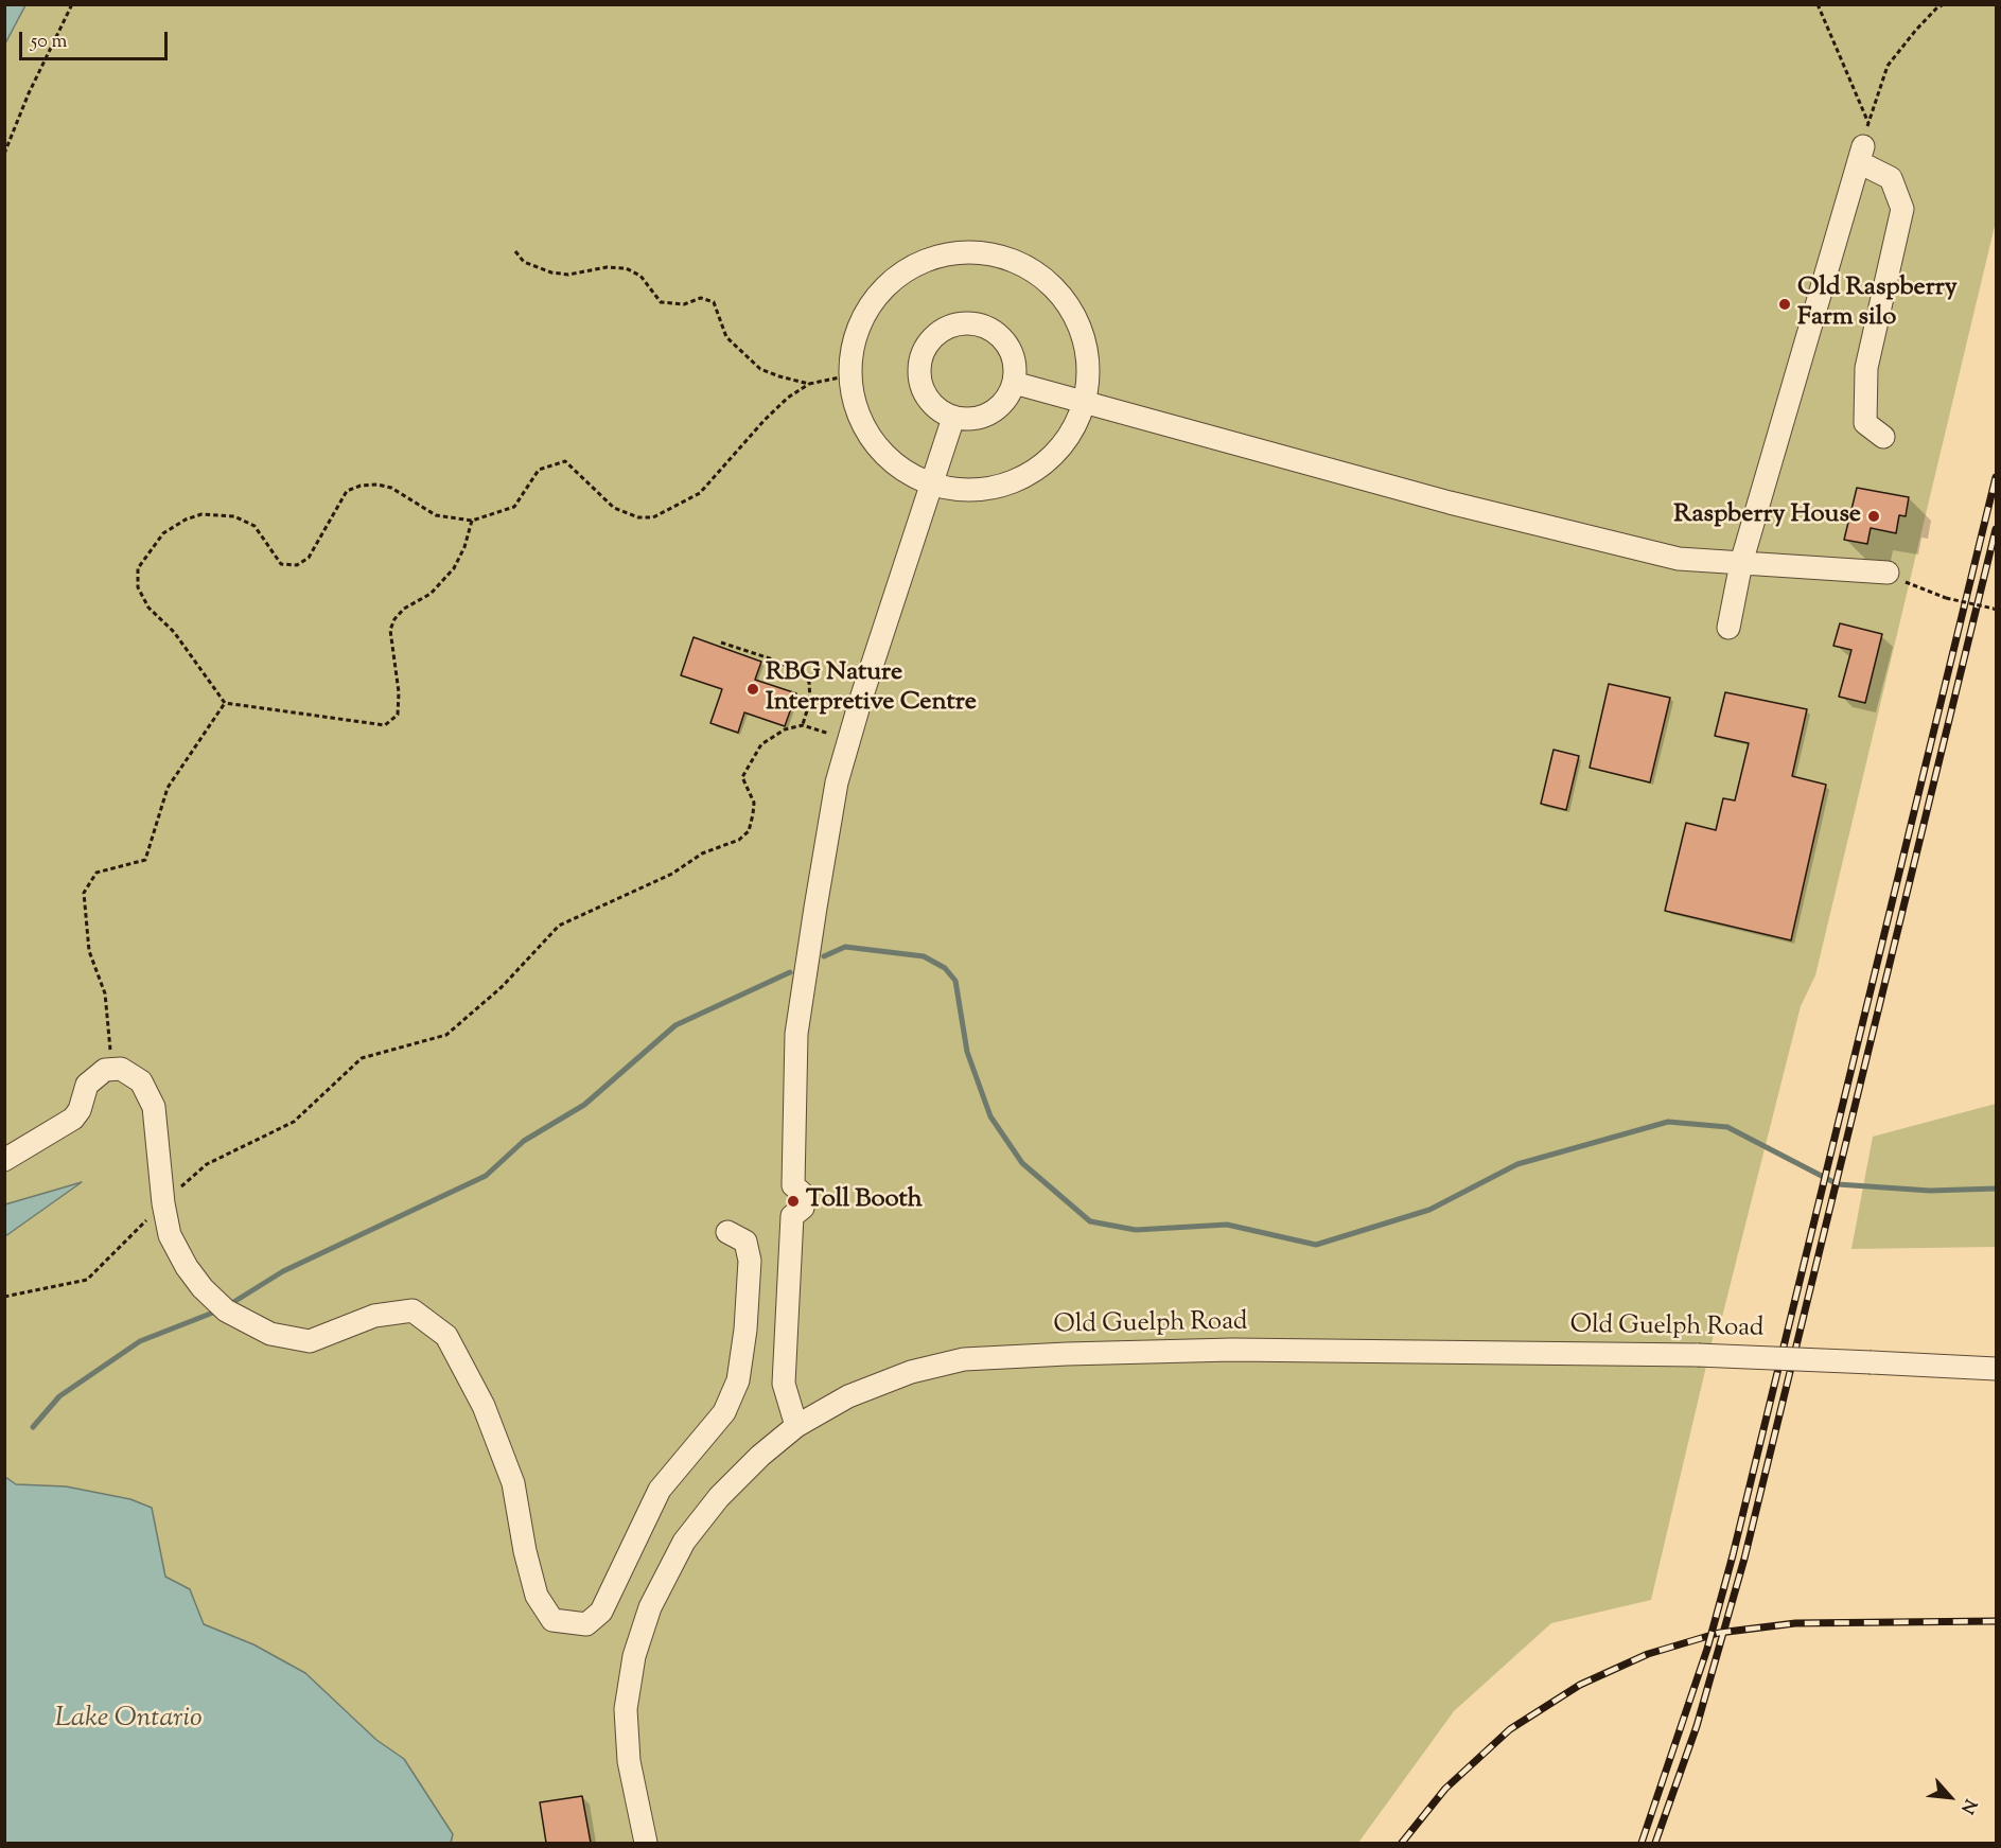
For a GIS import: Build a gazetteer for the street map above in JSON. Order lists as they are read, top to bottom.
{
  "streets": {
    "street": ["Old Guelph Road"]
  },
  "water": ["Lake Ontario"],
  "places": [
    "Old Raspberry Farm silo",
    "Raspberry House",
    "RBG Nature Interpretive Centre",
    "Toll Booth"
  ],
  "scale_bar": "50 m",
  "north": "bottom right"
}
